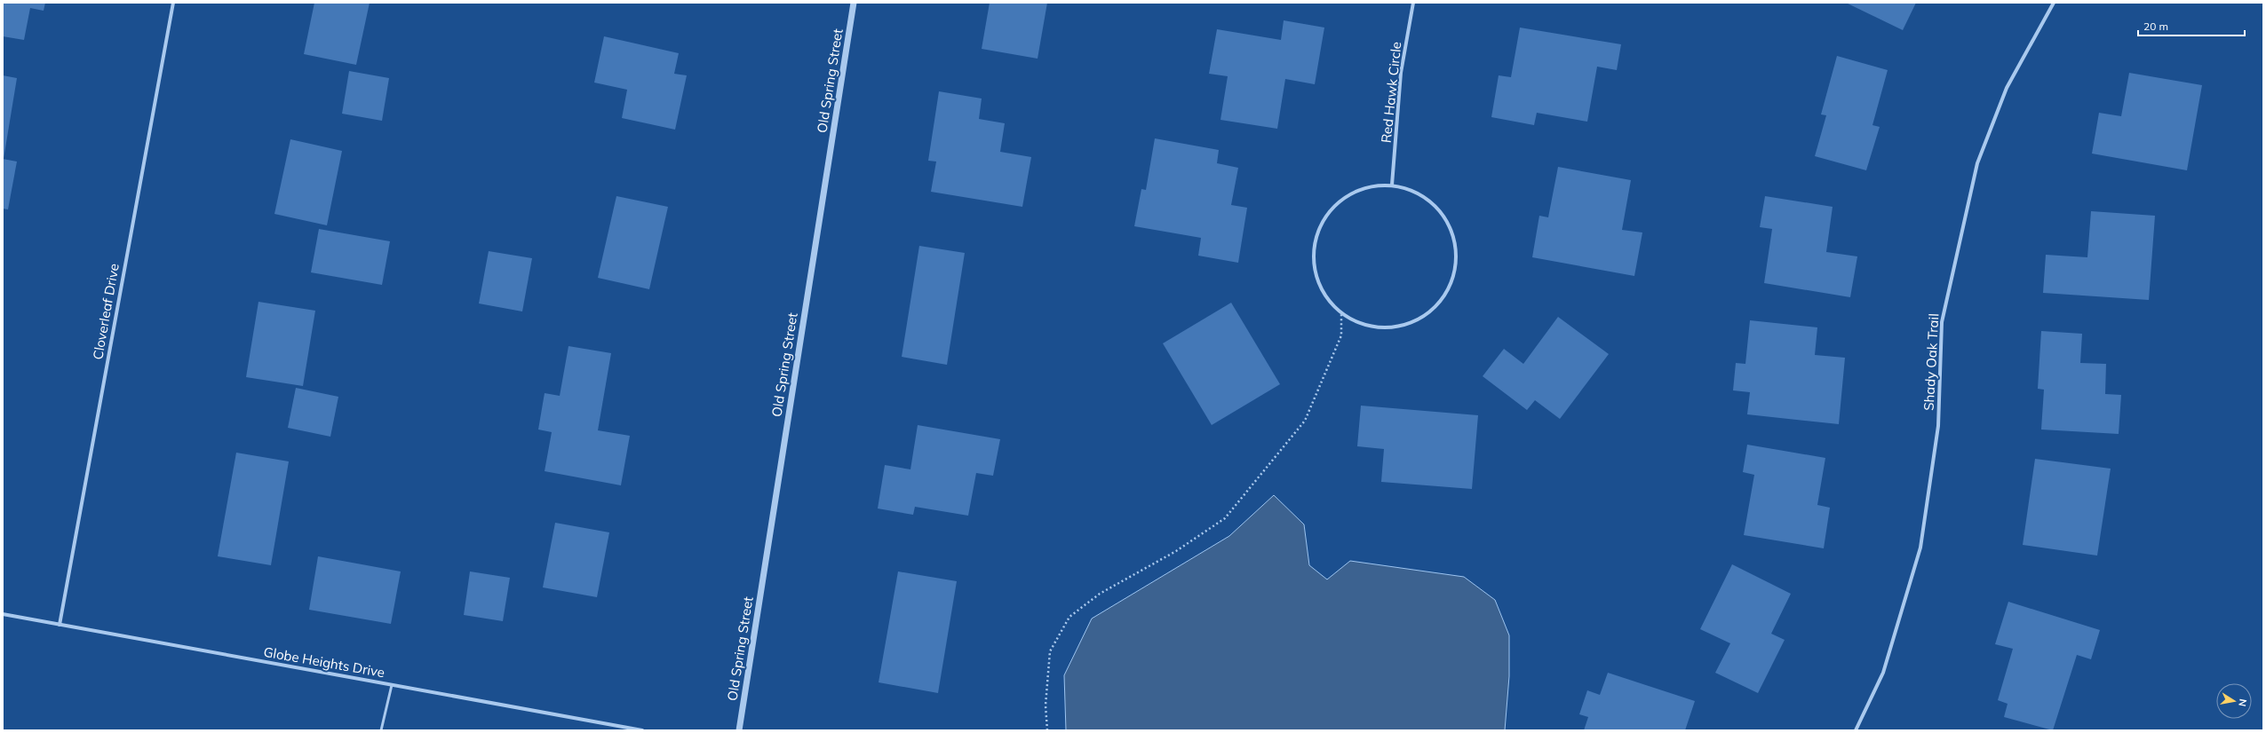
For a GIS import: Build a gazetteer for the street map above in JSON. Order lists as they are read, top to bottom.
{
  "streets": {
    "street": [
      "Old Spring Street",
      "Red Hawk Circle",
      "Cloverleaf Drive",
      "Shady Oak Trail",
      "Globe Heights Drive"
    ]
  },
  "crossings": [
    ["Cloverleaf Drive", "Globe Heights Drive"]
  ],
  "scale_bar": "20 m",
  "north": "right"
}
